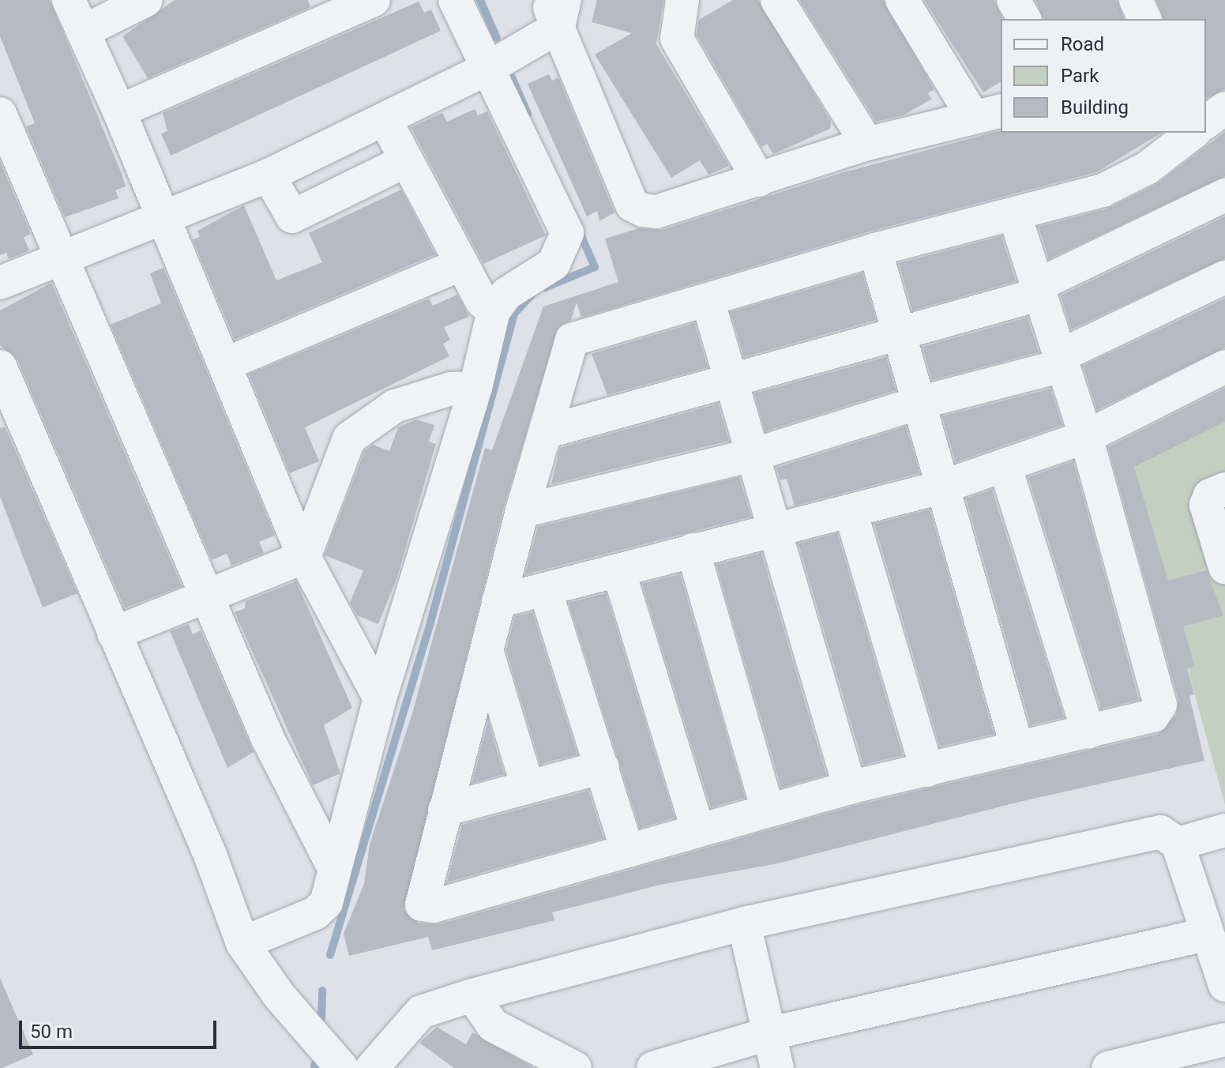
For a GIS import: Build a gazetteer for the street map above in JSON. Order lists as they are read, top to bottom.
{
  "legend": ["Road", "Park", "Building"],
  "scale_bar": "50 m"
}
